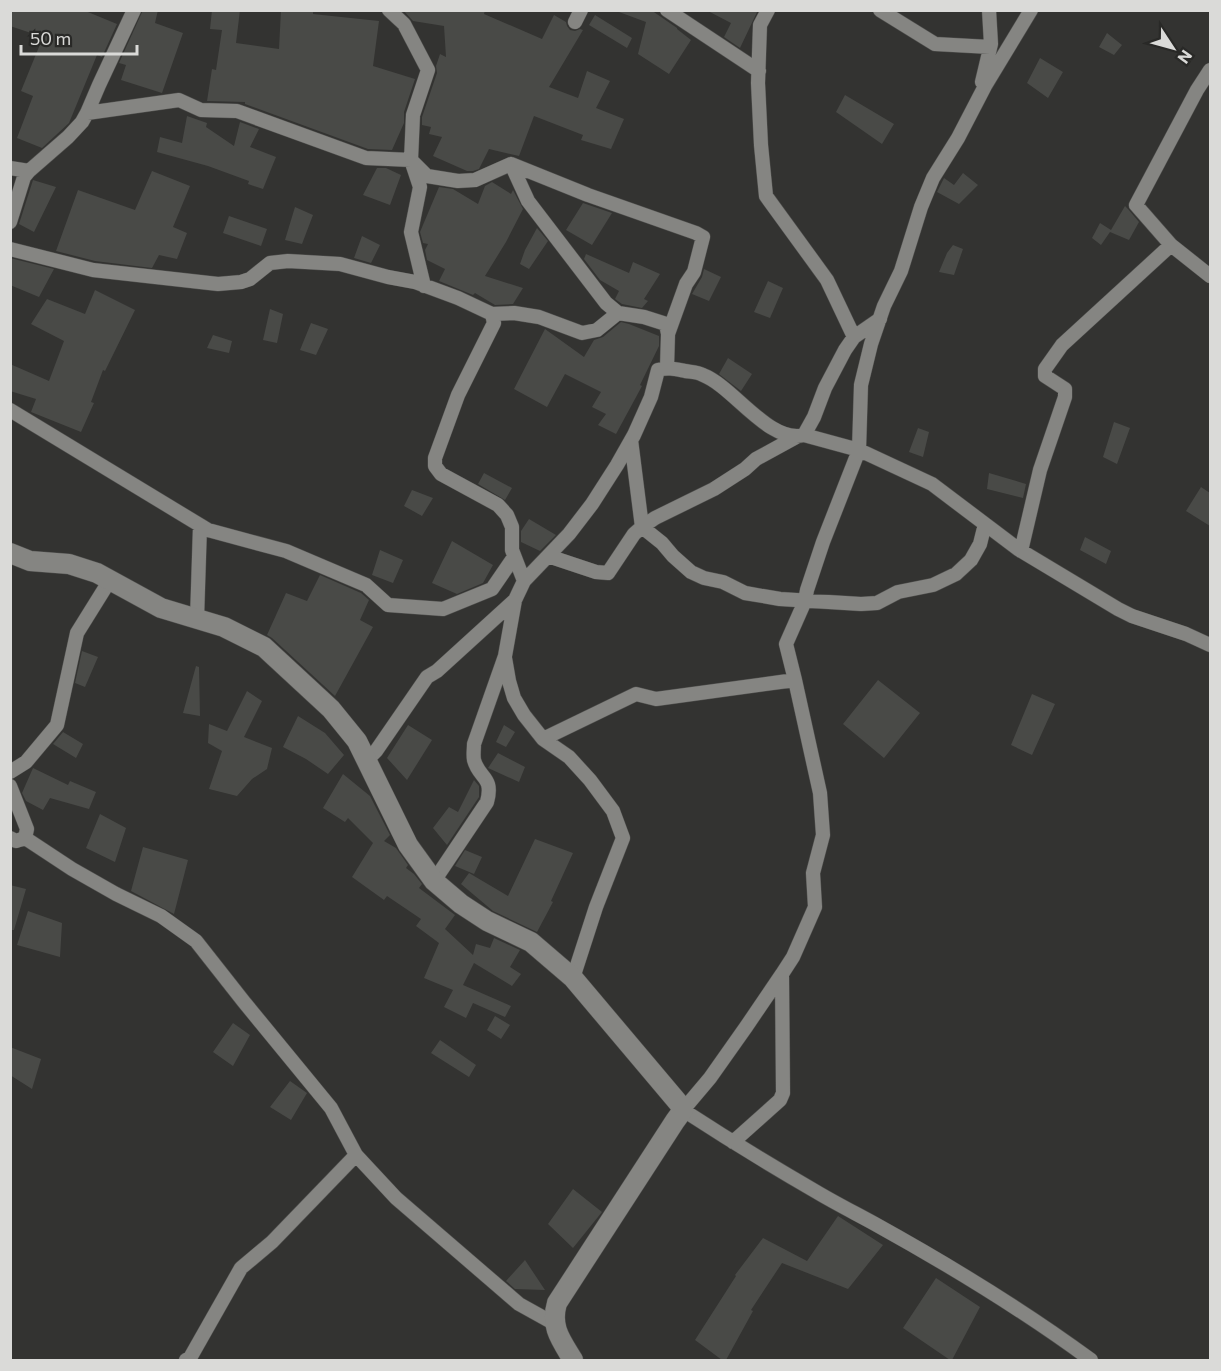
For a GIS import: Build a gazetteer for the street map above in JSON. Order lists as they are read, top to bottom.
{
  "scale_bar": "50 m",
  "north": "bottom right"
}
